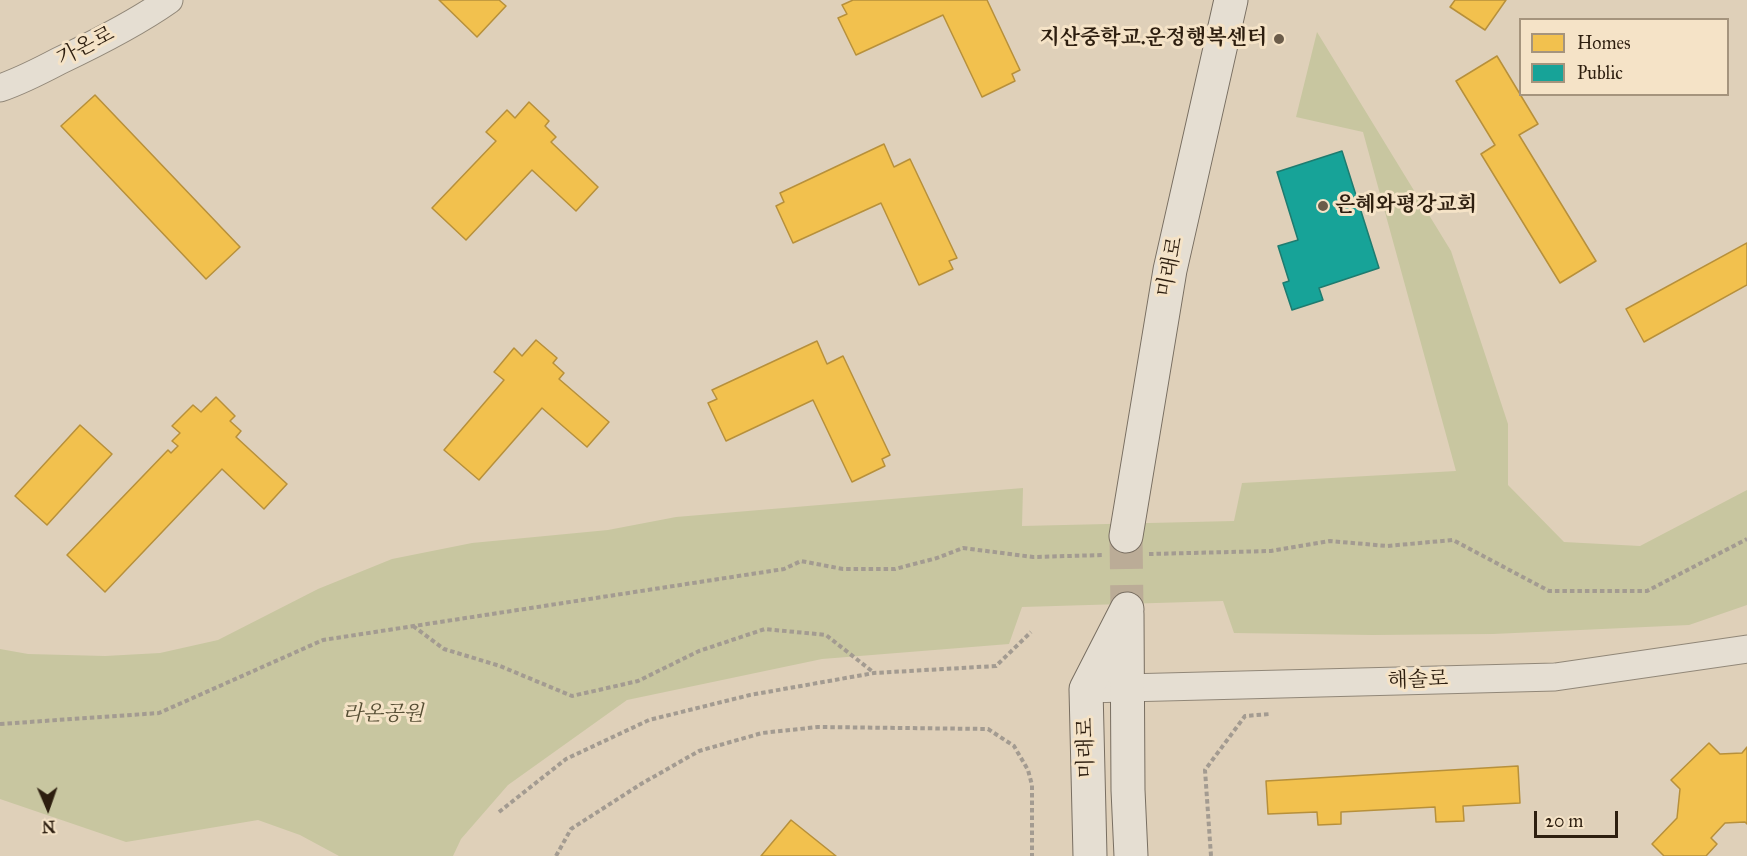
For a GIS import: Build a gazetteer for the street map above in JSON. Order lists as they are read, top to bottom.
{
  "streets": {
    "main road": ["미래로"],
    "street": ["가온로", "해솔로"]
  },
  "crossings": [
    ["미래로", "해솔로"]
  ],
  "parks": ["라온공원"],
  "places": ["지산중학교.운정행복센터", "은혜와평강교회"],
  "legend": ["Homes", "Public"],
  "scale_bar": "20 m",
  "north": "bottom"
}
